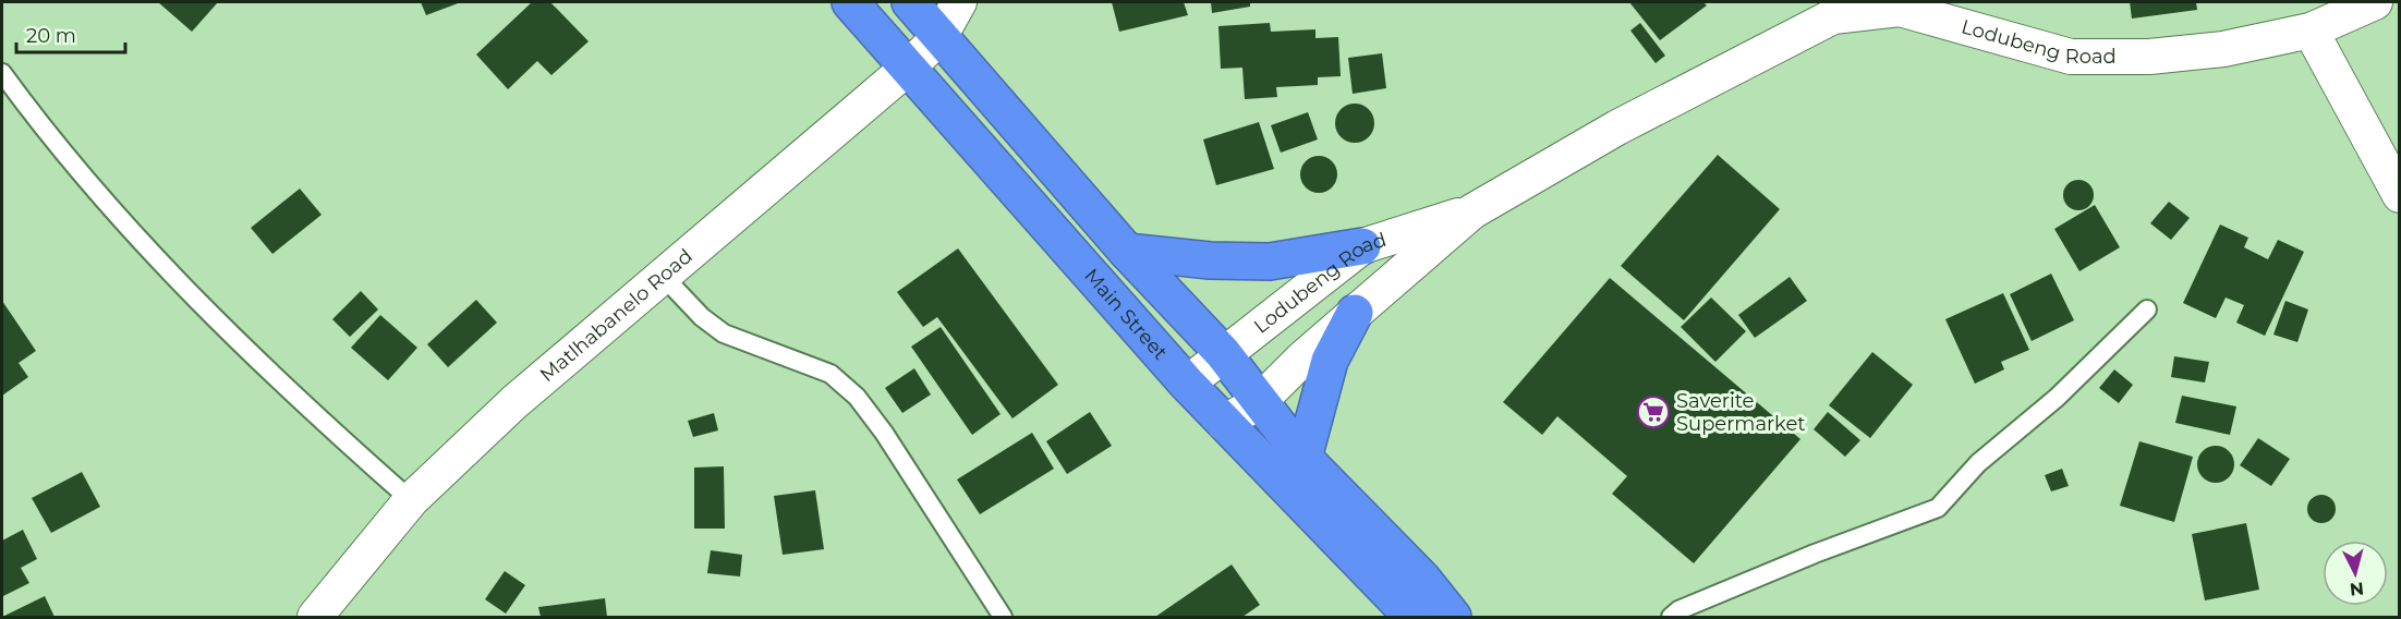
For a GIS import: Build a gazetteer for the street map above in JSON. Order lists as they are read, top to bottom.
{
  "streets": {
    "highway": ["Main Street"],
    "street": ["Lodubeng Road", "Matlhabanelo Road"]
  },
  "crossings": [
    ["Lodubeng Road", "Main Street"],
    ["Main Street", "Matlhabanelo Road"]
  ],
  "places": {
    "supermarket": ["Saverite Supermarket"]
  },
  "scale_bar": "20 m",
  "north": "bottom"
}
